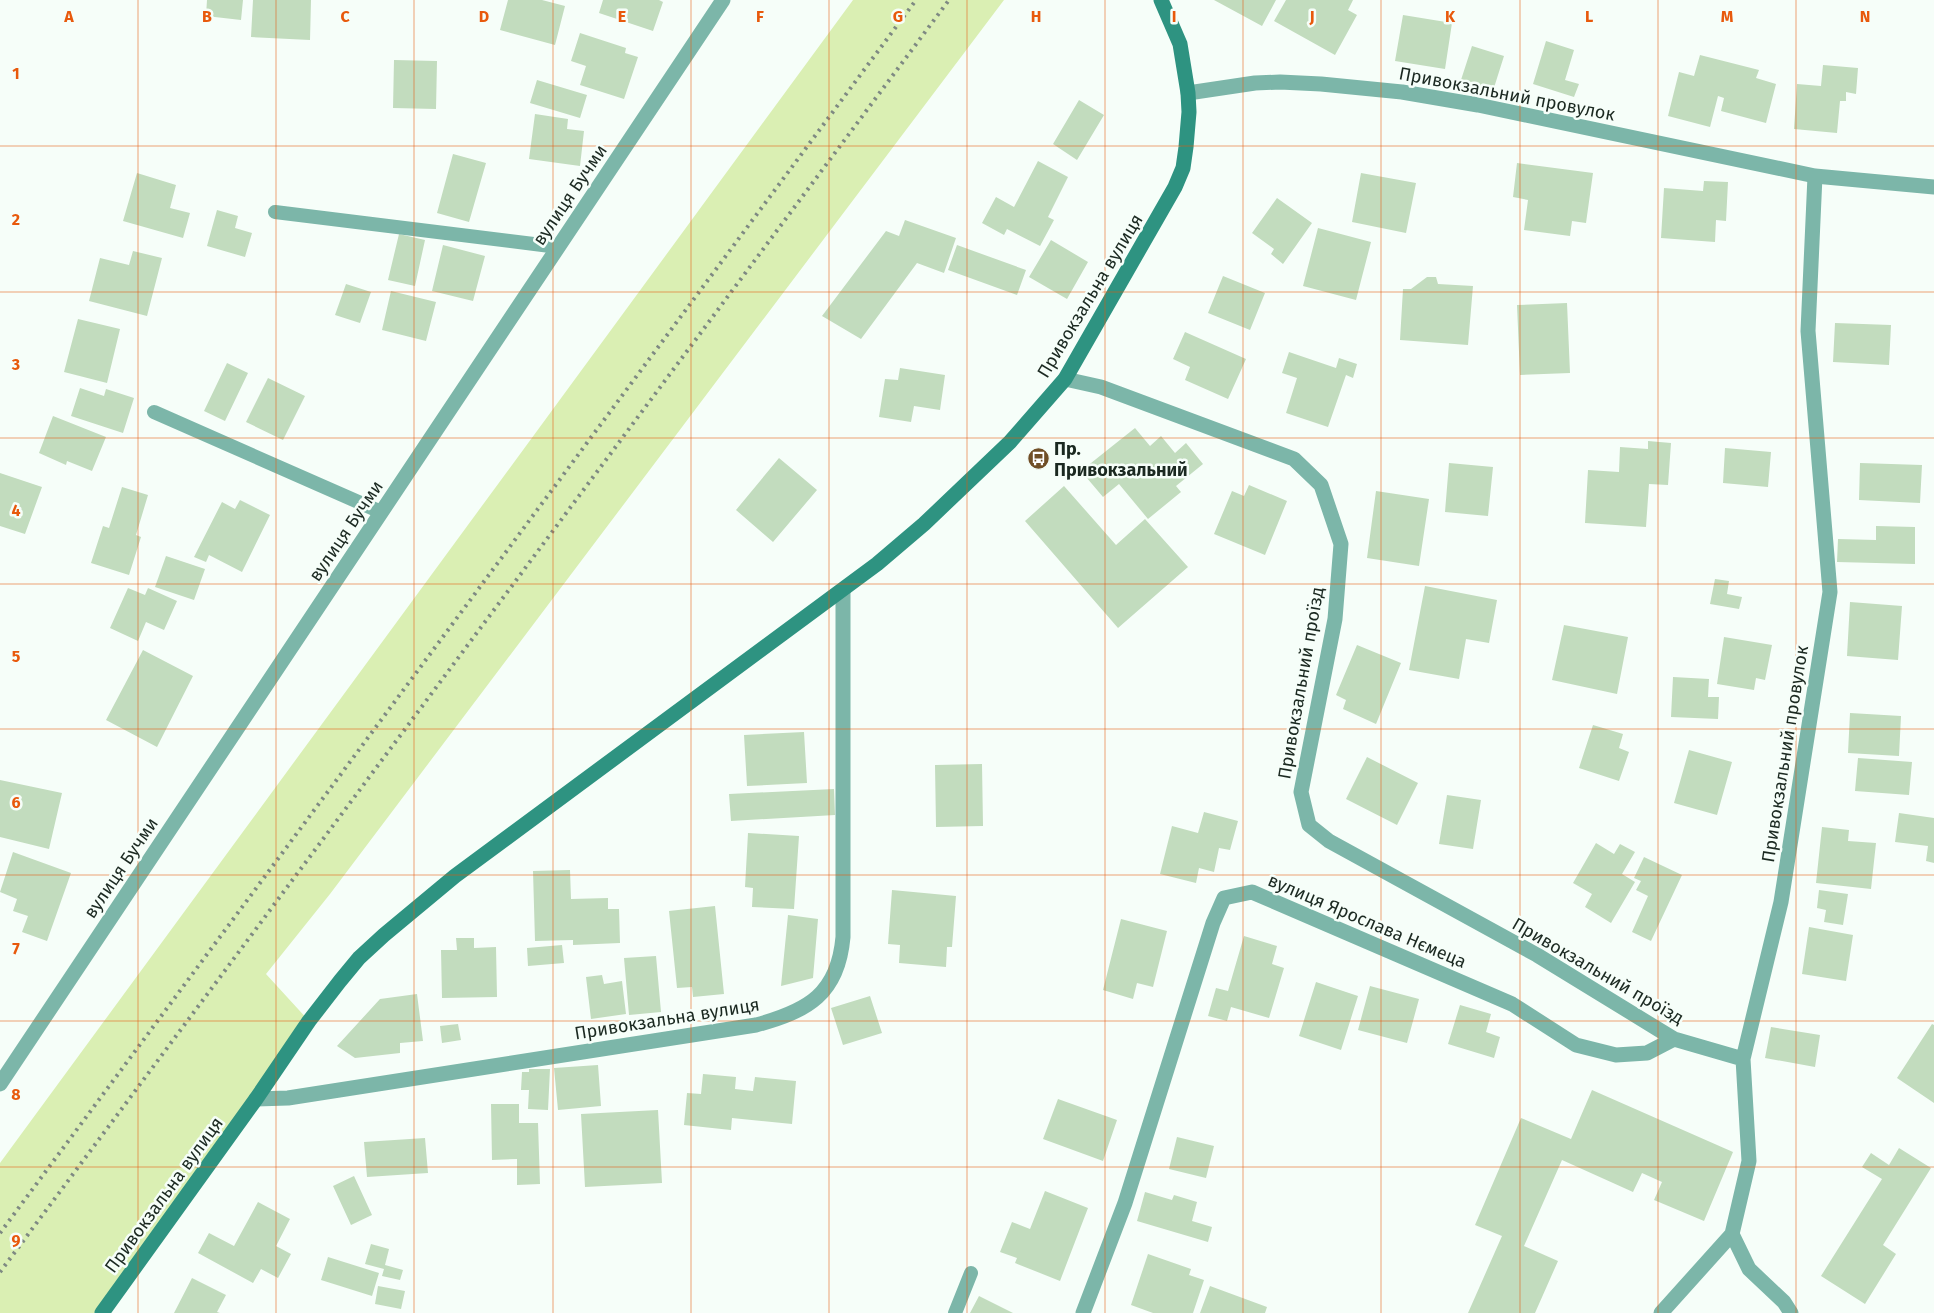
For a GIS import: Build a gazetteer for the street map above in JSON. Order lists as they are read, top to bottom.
{
  "streets": {
    "street": [
      "Привокзальний провулок",
      "вулиця Бучми",
      "Привокзальна вулиця",
      "Привокзальний проїзд",
      "вулиця Ярослава Нємеца"
    ]
  },
  "crossings": [
    ["Привокзальний провулок", "Привокзальна вулиця"],
    ["Привокзальний провулок", "Привокзальний проїзд"],
    ["Привокзальна вулиця", "Привокзальний проїзд"],
    ["Привокзальний проїзд", "вулиця Ярослава Нємеца"]
  ],
  "places": {
    "bus stop": ["Пр. Привокзальний"]
  },
  "grid": {
    "columns": [
      "A",
      "B",
      "C",
      "D",
      "E",
      "F",
      "G",
      "H",
      "I",
      "J",
      "K",
      "L",
      "M",
      "N"
    ],
    "rows": [
      "1",
      "2",
      "3",
      "4",
      "5",
      "6",
      "7",
      "8",
      "9"
    ]
  }
}
